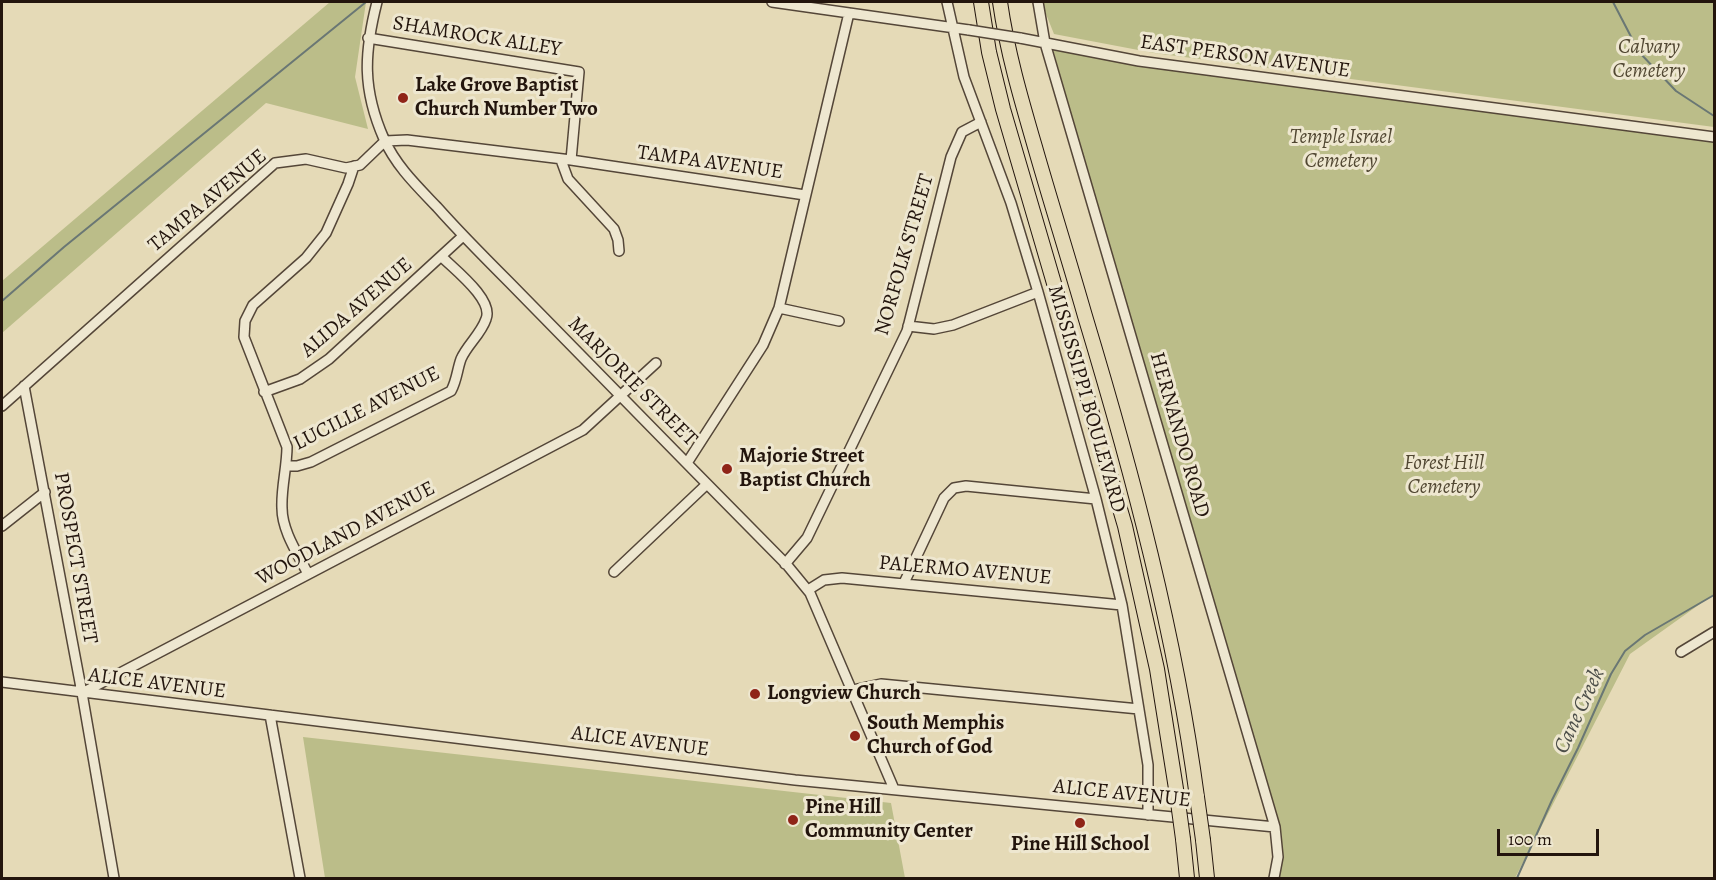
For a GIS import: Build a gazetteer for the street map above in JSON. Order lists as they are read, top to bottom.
{
  "streets": {
    "street": [
      "SHAMROCK ALLEY",
      "EAST PERSON AVENUE",
      "TAMPA AVENUE",
      "NORFOLK STREET",
      "ALIDA AVENUE",
      "MARJORIE STREET",
      "MISSISSIPPI BOULEVARD",
      "LUCILLE AVENUE",
      "HERNANDO ROAD",
      "WOODLAND AVENUE",
      "PROSPECT STREET",
      "PALERMO AVENUE",
      "ALICE AVENUE"
    ]
  },
  "crossings": [
    ["SHAMROCK ALLEY", "TAMPA AVENUE"],
    ["SHAMROCK ALLEY", "MARJORIE STREET"],
    ["EAST PERSON AVENUE", "MISSISSIPPI BOULEVARD"],
    ["EAST PERSON AVENUE", "HERNANDO ROAD"],
    ["TAMPA AVENUE", "MARJORIE STREET"],
    ["TAMPA AVENUE", "PROSPECT STREET"],
    ["NORFOLK STREET", "MARJORIE STREET"],
    ["NORFOLK STREET", "MISSISSIPPI BOULEVARD"],
    ["ALIDA AVENUE", "MARJORIE STREET"],
    ["ALIDA AVENUE", "LUCILLE AVENUE"],
    ["MARJORIE STREET", "WOODLAND AVENUE"],
    ["MARJORIE STREET", "PALERMO AVENUE"],
    ["MARJORIE STREET", "ALICE AVENUE"],
    ["MISSISSIPPI BOULEVARD", "PALERMO AVENUE"],
    ["MISSISSIPPI BOULEVARD", "ALICE AVENUE"],
    ["HERNANDO ROAD", "ALICE AVENUE"],
    ["WOODLAND AVENUE", "PROSPECT STREET"],
    ["WOODLAND AVENUE", "ALICE AVENUE"],
    ["PROSPECT STREET", "ALICE AVENUE"]
  ],
  "water": ["Cane Creek"],
  "parks": ["Calvary Cemetery", "Temple Israel Cemetery", "Forest Hill Cemetery"],
  "places": [
    "Lake Grove Baptist Church Number Two",
    "Majorie Street Baptist Church",
    "Longview Church",
    "South Memphis Church of God",
    "Pine Hill Community Center",
    "Pine Hill School"
  ],
  "scale_bar": "100 m"
}
